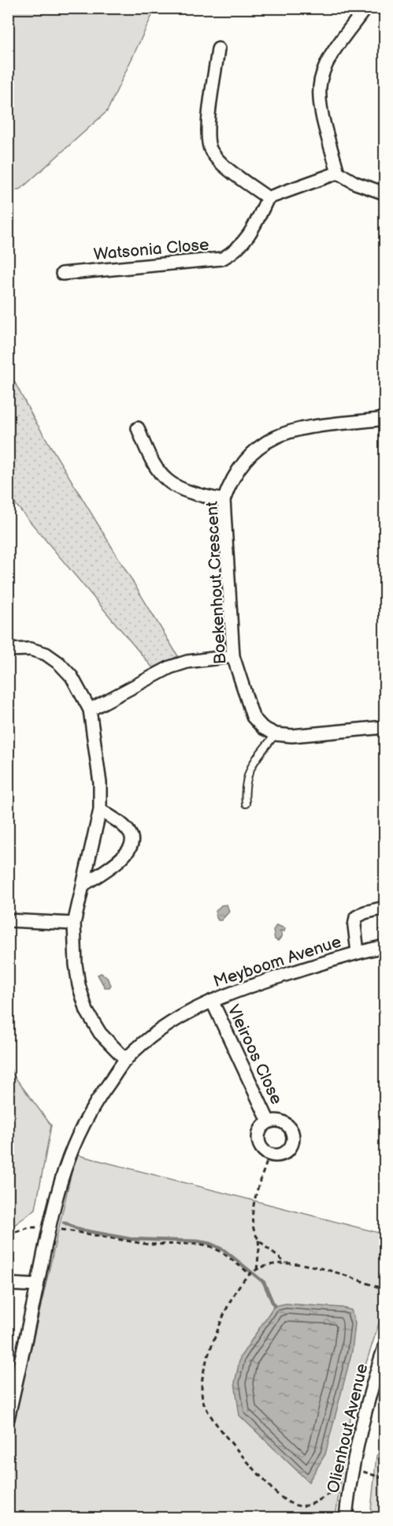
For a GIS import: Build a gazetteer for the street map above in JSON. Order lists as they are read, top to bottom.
{
  "streets": {
    "street": [
      "Watsonia Close",
      "Boekenhout Crescent",
      "Meyboom Avenue",
      "Vleiroos Close",
      "Olienhout Avenue"
    ]
  },
  "crossings": [
    ["Meyboom Avenue", "Vleiroos Close"]
  ]
}
